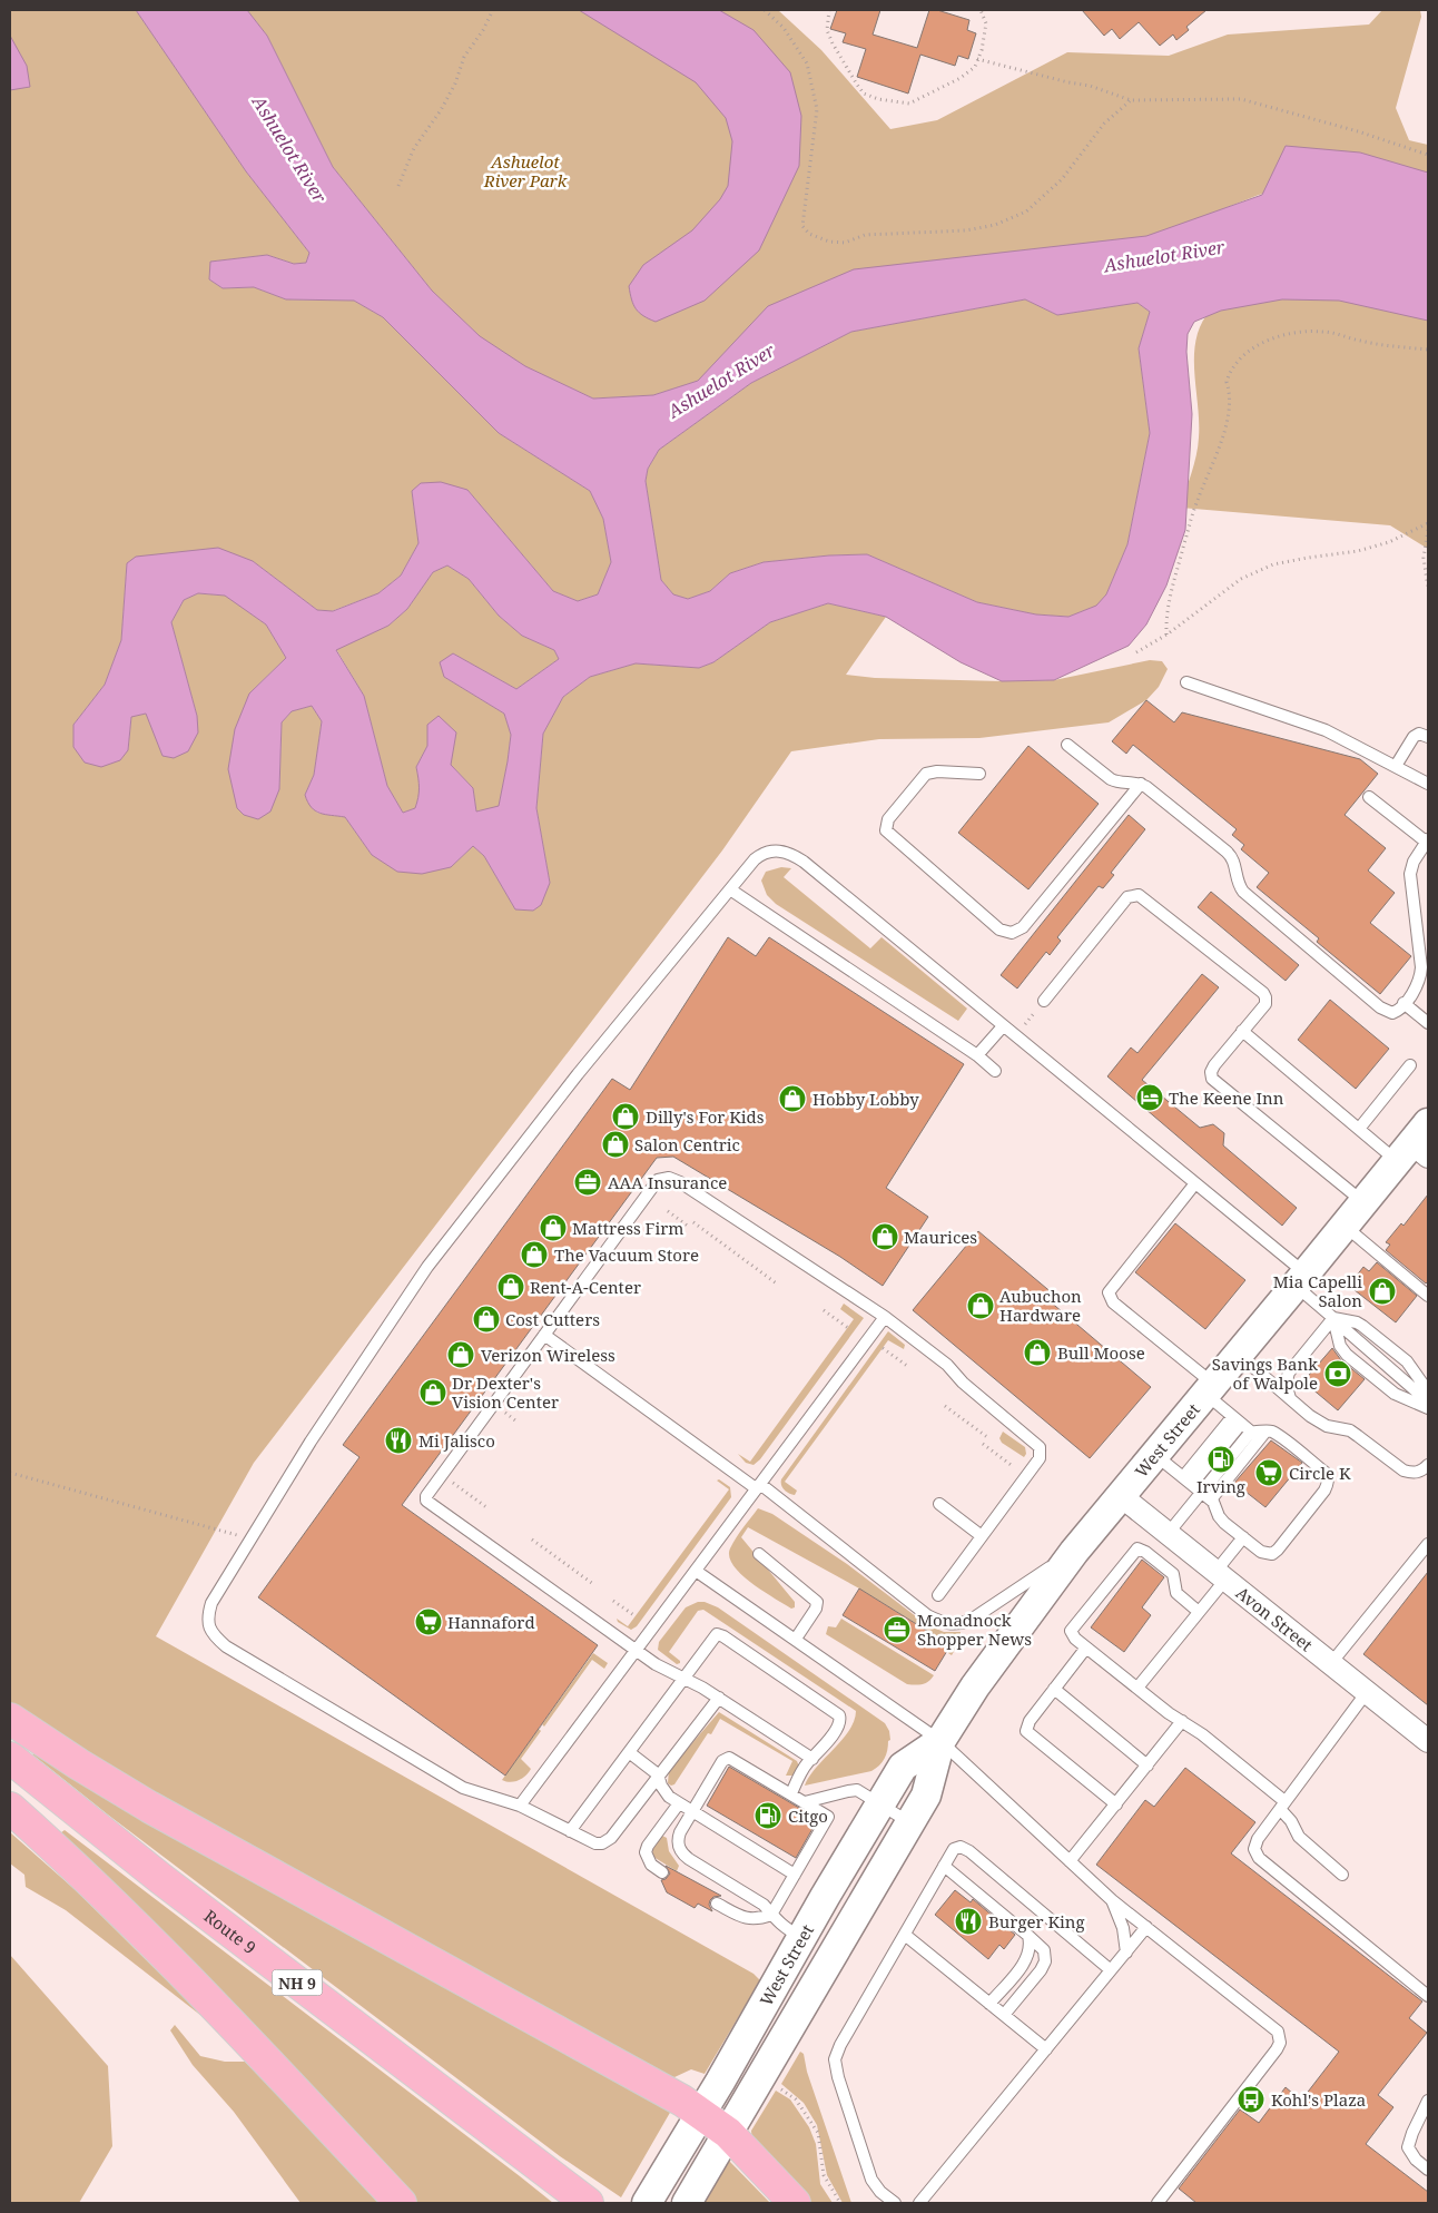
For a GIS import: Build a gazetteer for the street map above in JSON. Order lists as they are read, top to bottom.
{
  "streets": {
    "highway": ["Route 9", "NH 9"],
    "street": ["West Street", "Avon Street"]
  },
  "crossings": [
    ["West Street", "Avon Street"]
  ],
  "water": ["Ashuelot River"],
  "parks": ["Ashuelot River Park"],
  "places": {
    "hotel": ["The Keene Inn"],
    "shop": [
      "Hobby Lobby",
      "Dilly's For Kids",
      "Salon Centric",
      "Mattress Firm",
      "Maurices",
      "The Vacuum Store",
      "Rent-A-Center",
      "Mia Capelli Salon",
      "Aubuchon Hardware",
      "Cost Cutters",
      "Bull Moose",
      "Verizon Wireless",
      "Dr Dexter's Vision Center"
    ],
    "office": ["AAA Insurance", "Monadnock Shopper News"],
    "bank": ["Savings Bank of Walpole"],
    "restaurant": ["Mi Jalisco", "Burger King"],
    "fuel station": ["Irving", "Citgo"],
    "supermarket": ["Circle K", "Hannaford"],
    "bus stop": ["Kohl's Plaza"]
  }
}
